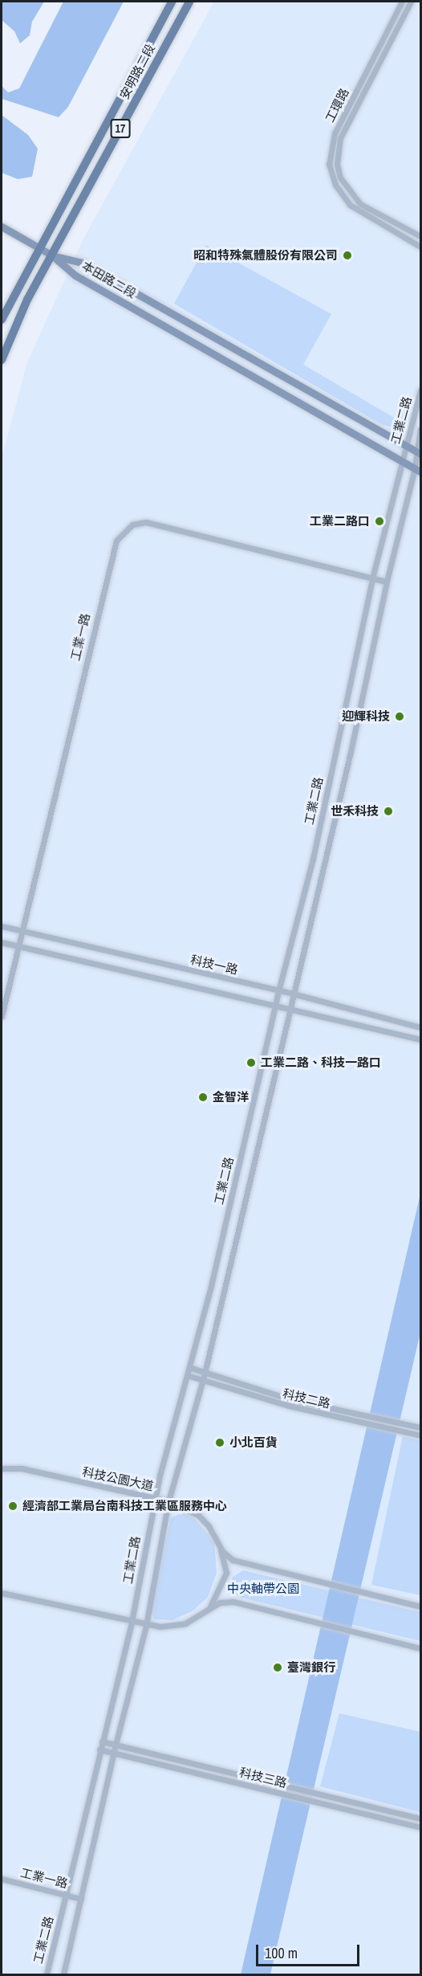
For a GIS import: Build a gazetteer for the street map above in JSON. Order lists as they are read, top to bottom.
{
  "streets": {
    "main road": ["安明路二段", "17"],
    "street": [
      "工環路",
      "本田路二段",
      "工業二路",
      "工業一路",
      "科技一路",
      "科技二路",
      "科技公園大道",
      "科技三路"
    ]
  },
  "crossings": [
    ["安明路二段", "17"],
    ["安明路二段", "本田路二段"],
    ["17", "本田路二段"],
    ["本田路二段", "工業二路"],
    ["工業二路", "工業一路"],
    ["工業二路", "科技一路"],
    ["工業二路", "科技二路"],
    ["工業二路", "科技公園大道"],
    ["工業二路", "科技三路"],
    ["工業一路", "科技一路"]
  ],
  "parks": ["中央軸帶公園"],
  "places": [
    "昭和特殊氣體股份有限公司",
    "工業二路口",
    "迎輝科技",
    "世禾科技",
    "工業二路、科技一路口",
    "金智洋",
    "小北百貨",
    "經濟部工業局台南科技工業區服務中心",
    "臺灣銀行"
  ],
  "scale_bar": "100 m"
}
